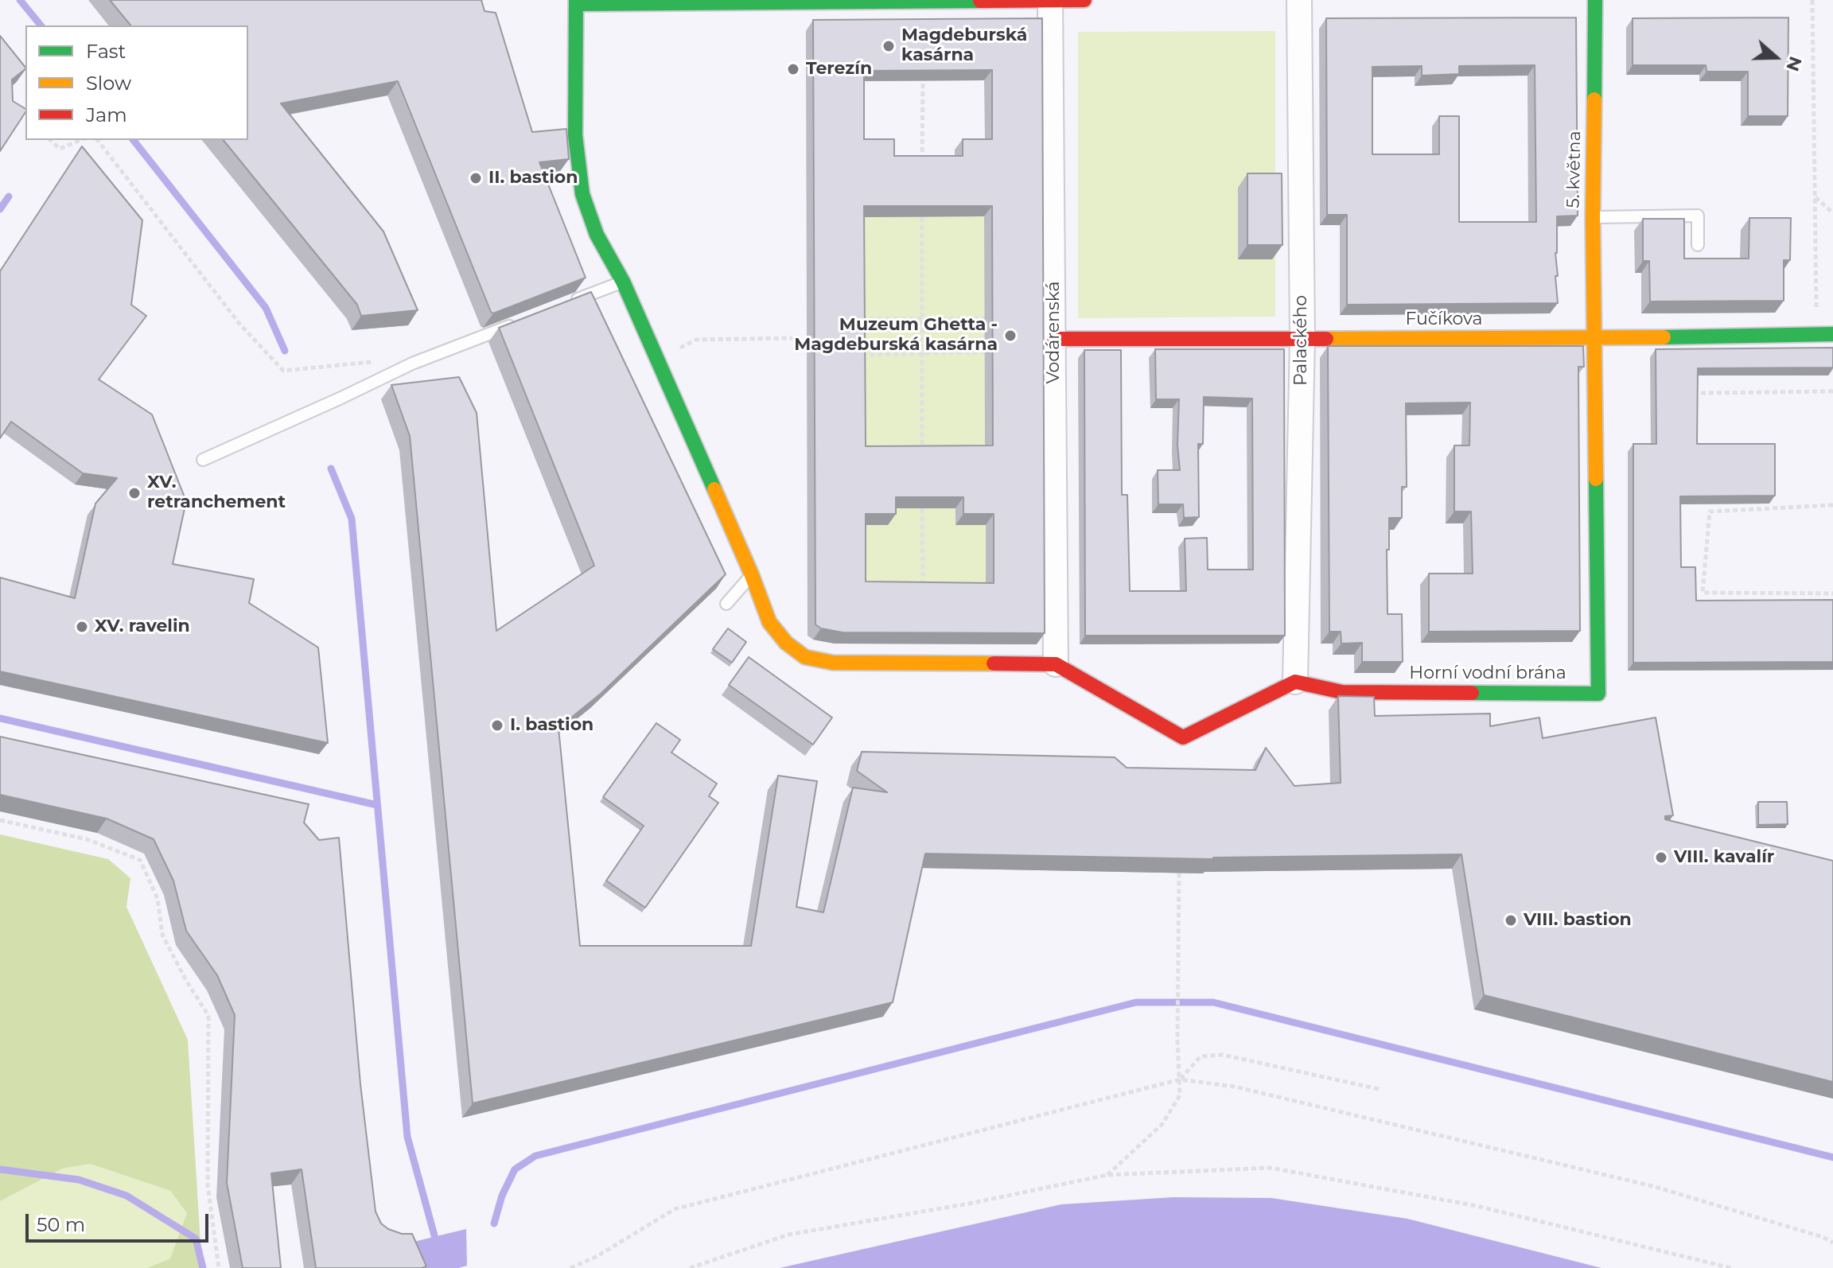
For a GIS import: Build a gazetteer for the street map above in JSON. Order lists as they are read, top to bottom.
{
  "streets": {
    "street": [
      "5. května",
      "Fučíkova",
      "Vodárenská",
      "Palackého",
      "Horní vodní brána"
    ]
  },
  "crossings": [
    ["5. května", "Fučíkova"],
    ["5. května", "Horní vodní brána"],
    ["Fučíkova", "Vodárenská"],
    ["Fučíkova", "Palackého"],
    ["Fučíkova", "Horní vodní brána"],
    ["Palackého", "Horní vodní brána"]
  ],
  "places": [
    "Magdeburská kasárna",
    "Terezín",
    "II. bastion",
    "Muzeum Ghetta - Magdeburská kasárna",
    "XV. retranchement",
    "XV. ravelin",
    "I. bastion",
    "VIII. kavalír",
    "VIII. bastion"
  ],
  "legend": ["Fast", "Slow", "Jam"],
  "scale_bar": "50 m",
  "north": "right"
}
